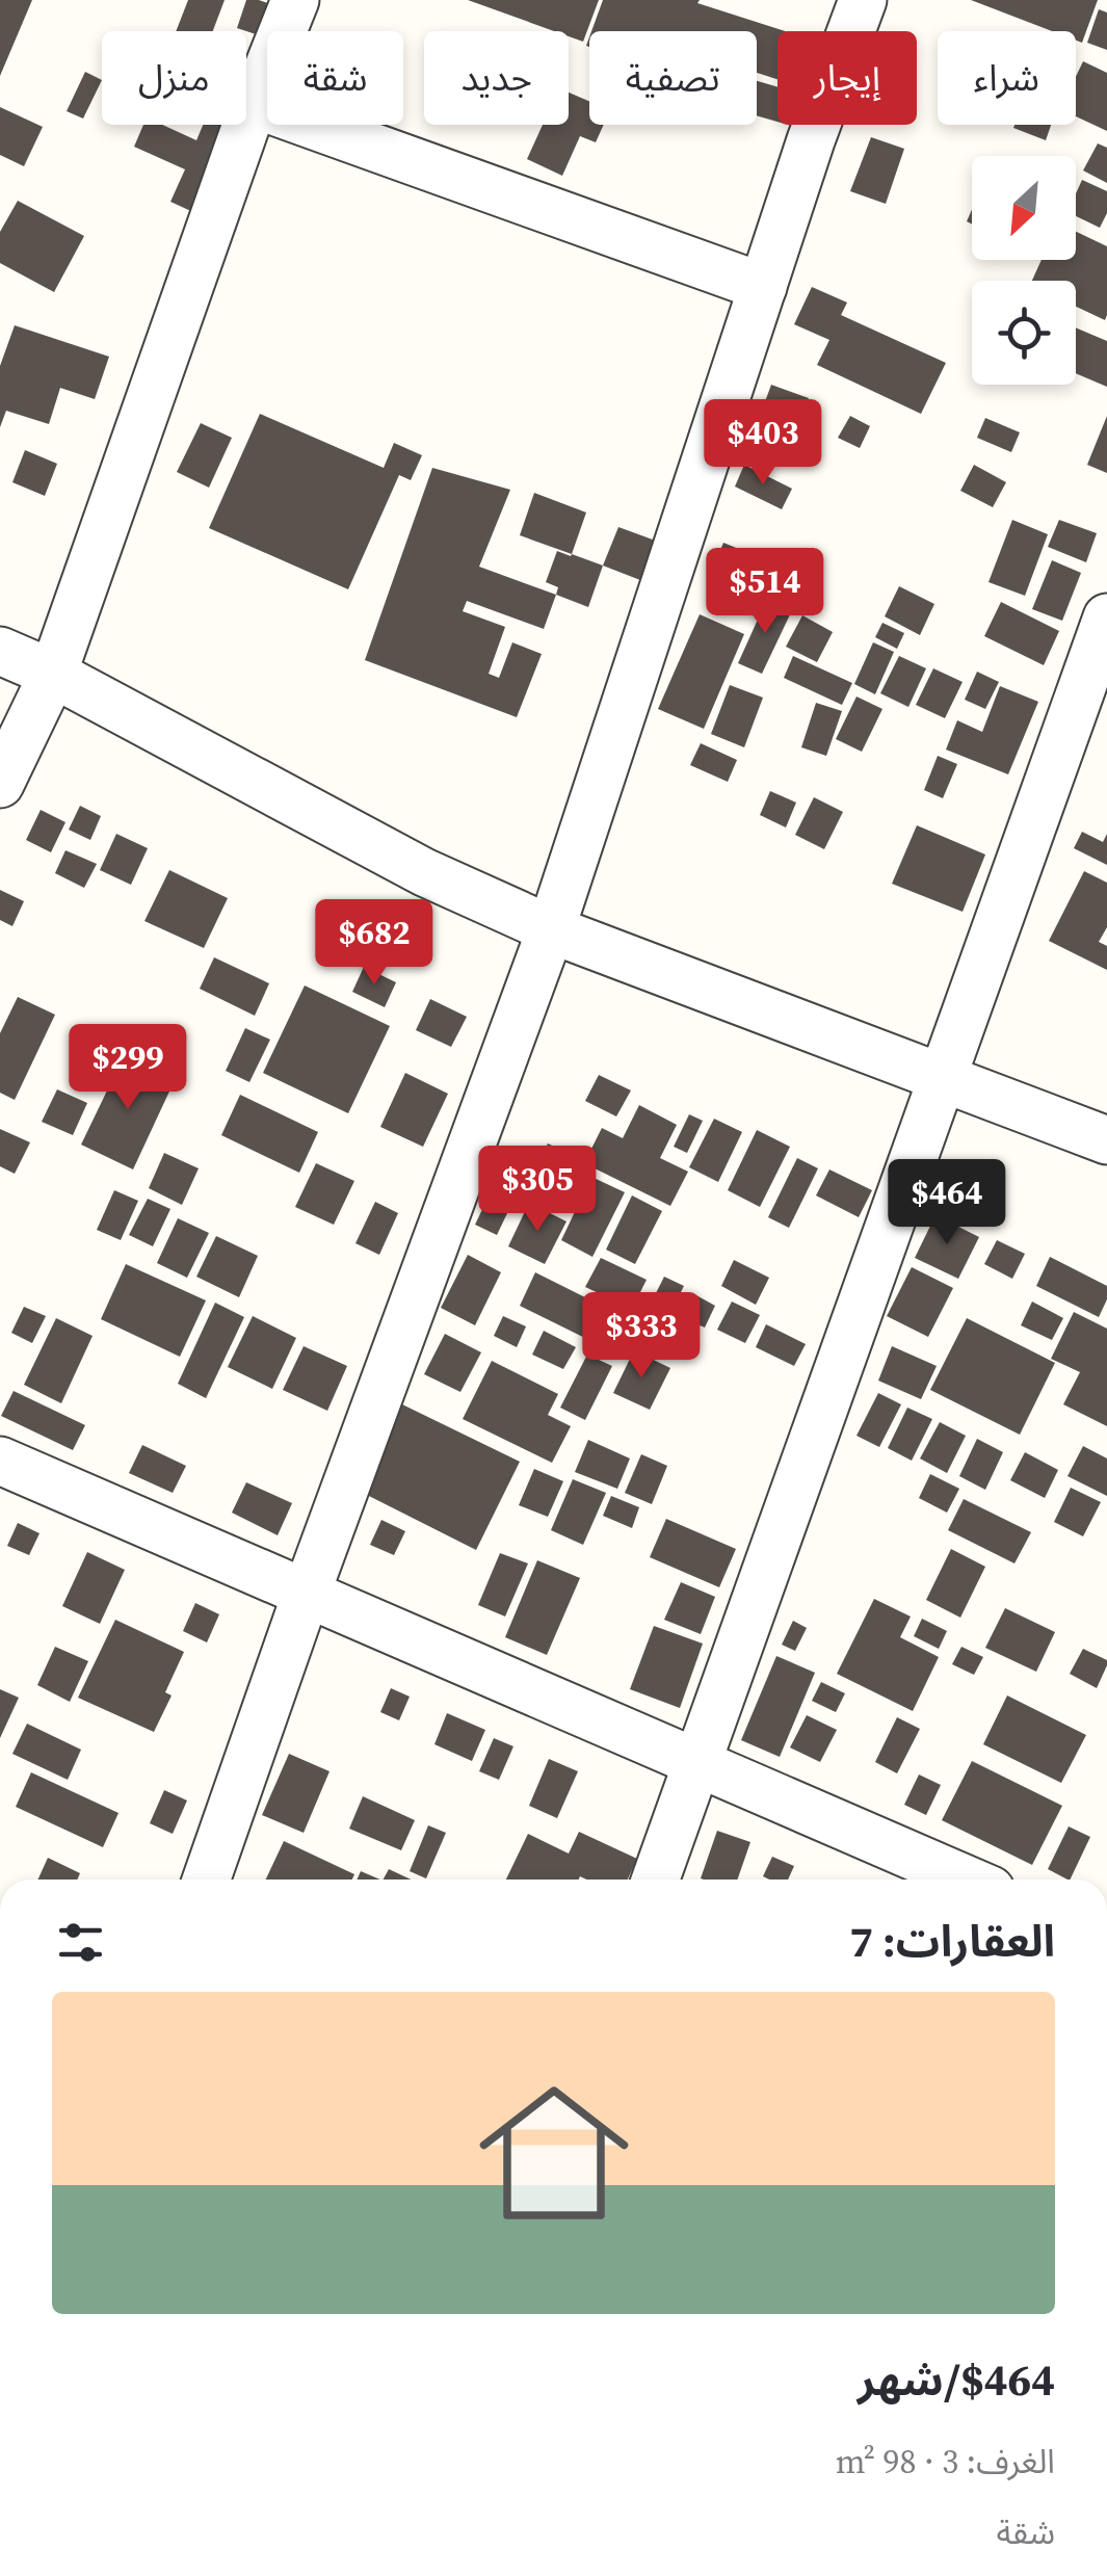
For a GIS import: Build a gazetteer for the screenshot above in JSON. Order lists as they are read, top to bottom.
{
  "north": "bottom left",
  "page": {
    "chip": [
      "شراء",
      "إيجار",
      "تصفية",
      "جديد",
      "شقة",
      "منزل"
    ],
    "price": [
      "$403",
      "$514",
      "$682",
      "$299",
      "$305",
      "$464",
      "$333"
    ],
    "heading": "العقارات: 7",
    "list": [
      {
        "name": "$464/شهر",
        "note": "الغرف: 3 · 98 m² · شقة"
      }
    ]
  }
}
